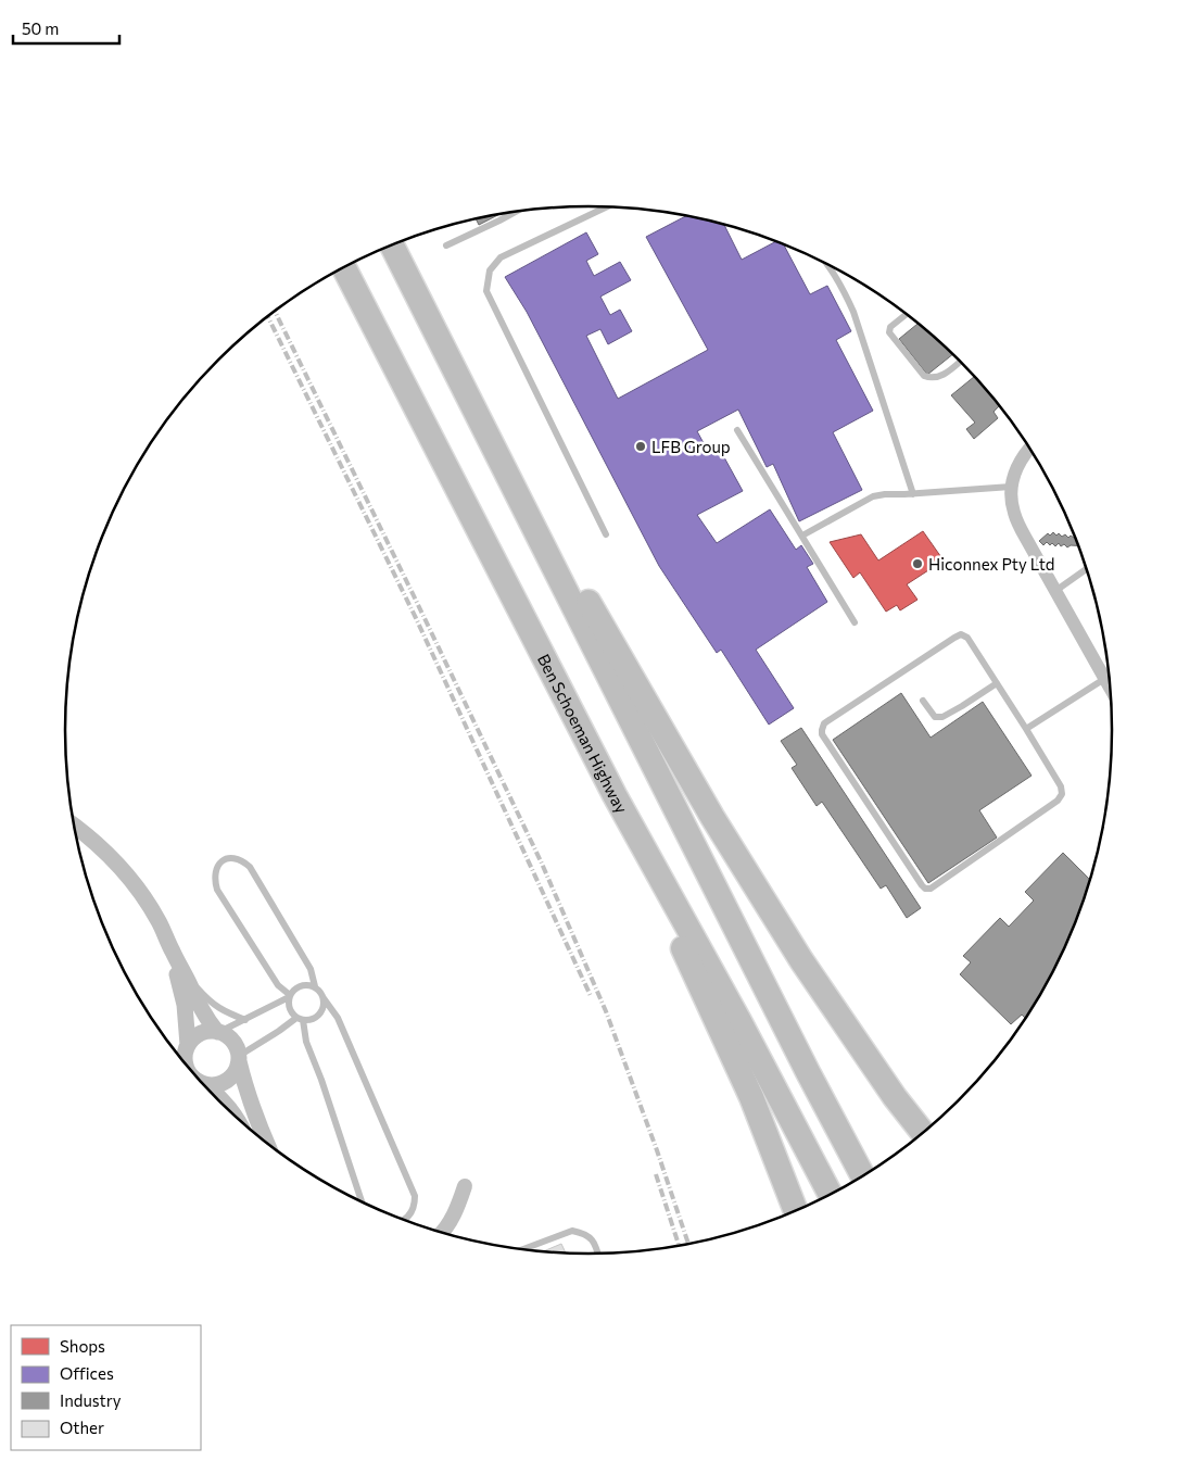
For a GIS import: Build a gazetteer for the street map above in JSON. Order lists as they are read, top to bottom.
{
  "streets": {
    "highway": ["Ben Schoeman Highway"]
  },
  "places": ["LFB Group", "Hiconnex Pty Ltd"],
  "legend": [
    "Shops",
    "Offices",
    "Industry",
    "Other"
  ],
  "scale_bar": "50 m"
}
